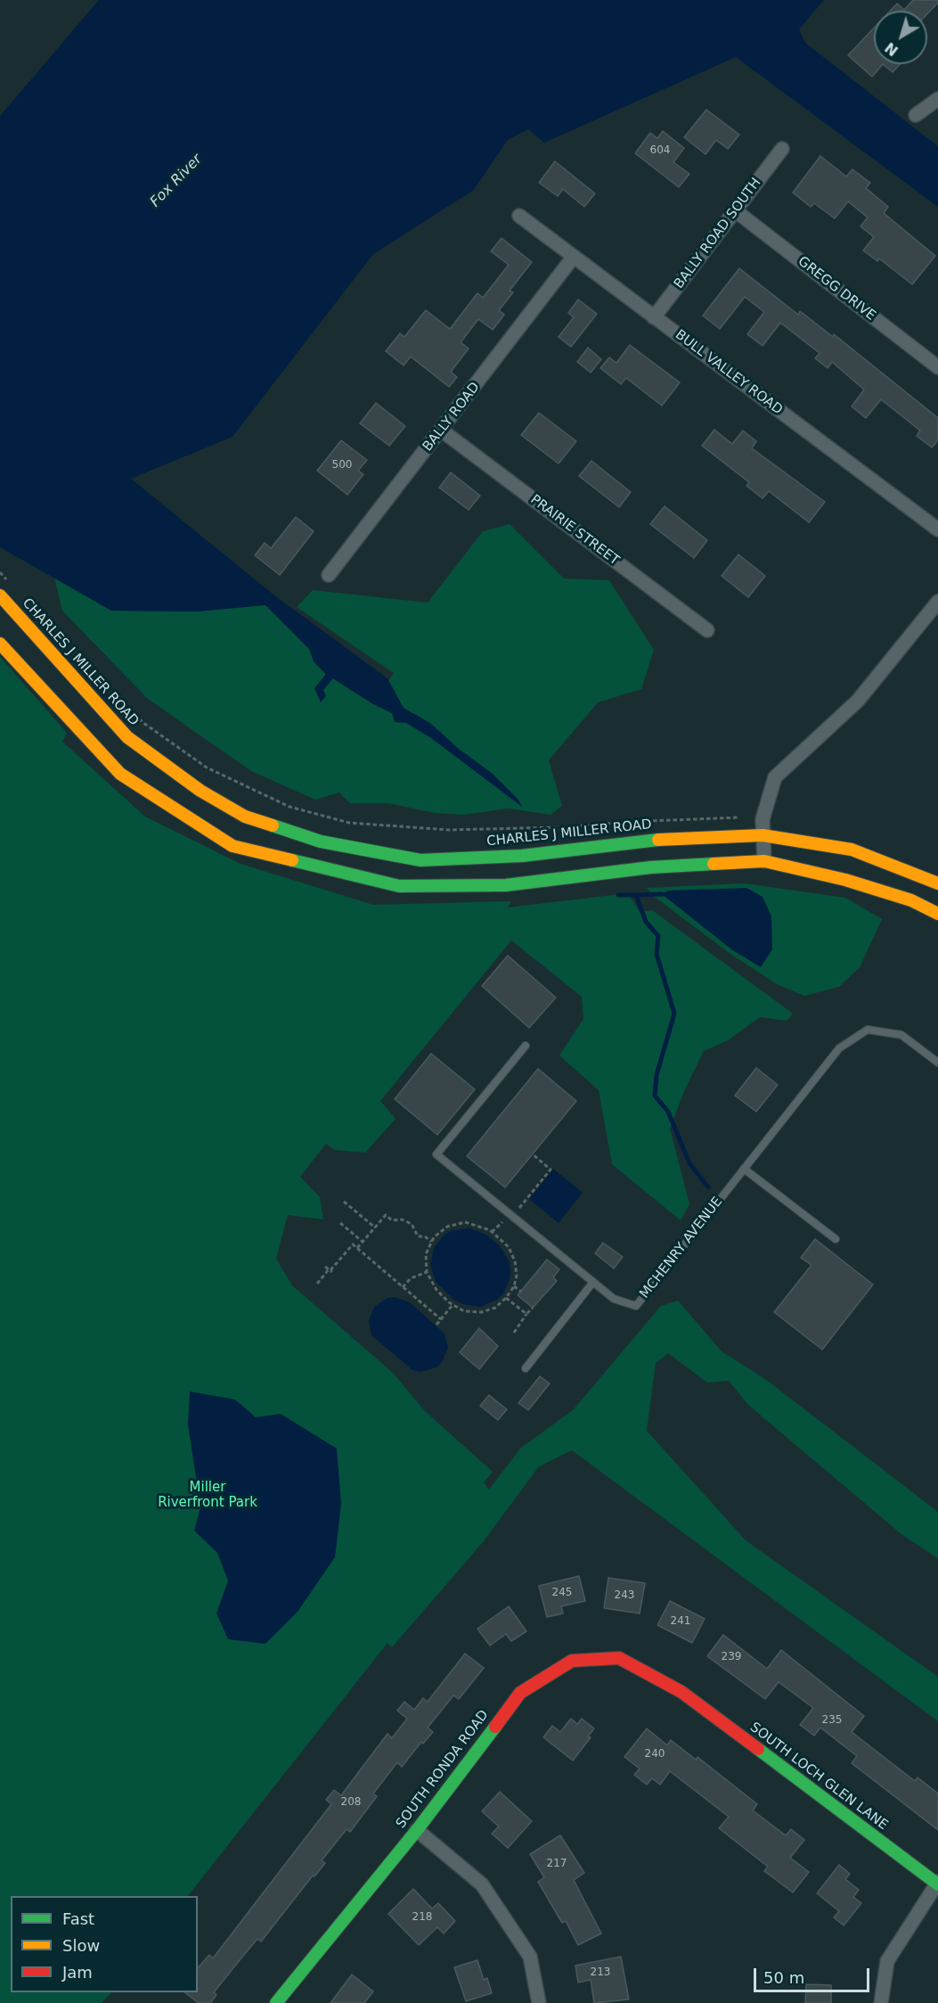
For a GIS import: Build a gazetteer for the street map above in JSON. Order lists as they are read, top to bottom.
{
  "streets": {
    "street": [
      "BALLY ROAD SOUTH",
      "GREGG DRIVE",
      "BULL VALLEY ROAD",
      "BALLY ROAD",
      "PRAIRIE STREET",
      "CHARLES J MILLER ROAD",
      "SOUTH RONDA ROAD",
      "SOUTH LOCH GLEN LANE"
    ],
    "lane": ["MCHENRY AVENUE"]
  },
  "crossings": [
    ["BALLY ROAD SOUTH", "GREGG DRIVE"],
    ["BALLY ROAD SOUTH", "BULL VALLEY ROAD"],
    ["BULL VALLEY ROAD", "BALLY ROAD"],
    ["BALLY ROAD", "PRAIRIE STREET"],
    ["SOUTH RONDA ROAD", "SOUTH LOCH GLEN LANE"]
  ],
  "water": ["Fox River"],
  "parks": ["Miller Riverfront Park"],
  "house_numbers": [
    "604",
    "500",
    "245",
    "243",
    "241",
    "239",
    "235",
    "240",
    "208",
    "217",
    "218",
    "213"
  ],
  "legend": ["Fast", "Slow", "Jam"],
  "scale_bar": "50 m",
  "north": "bottom left"
}
